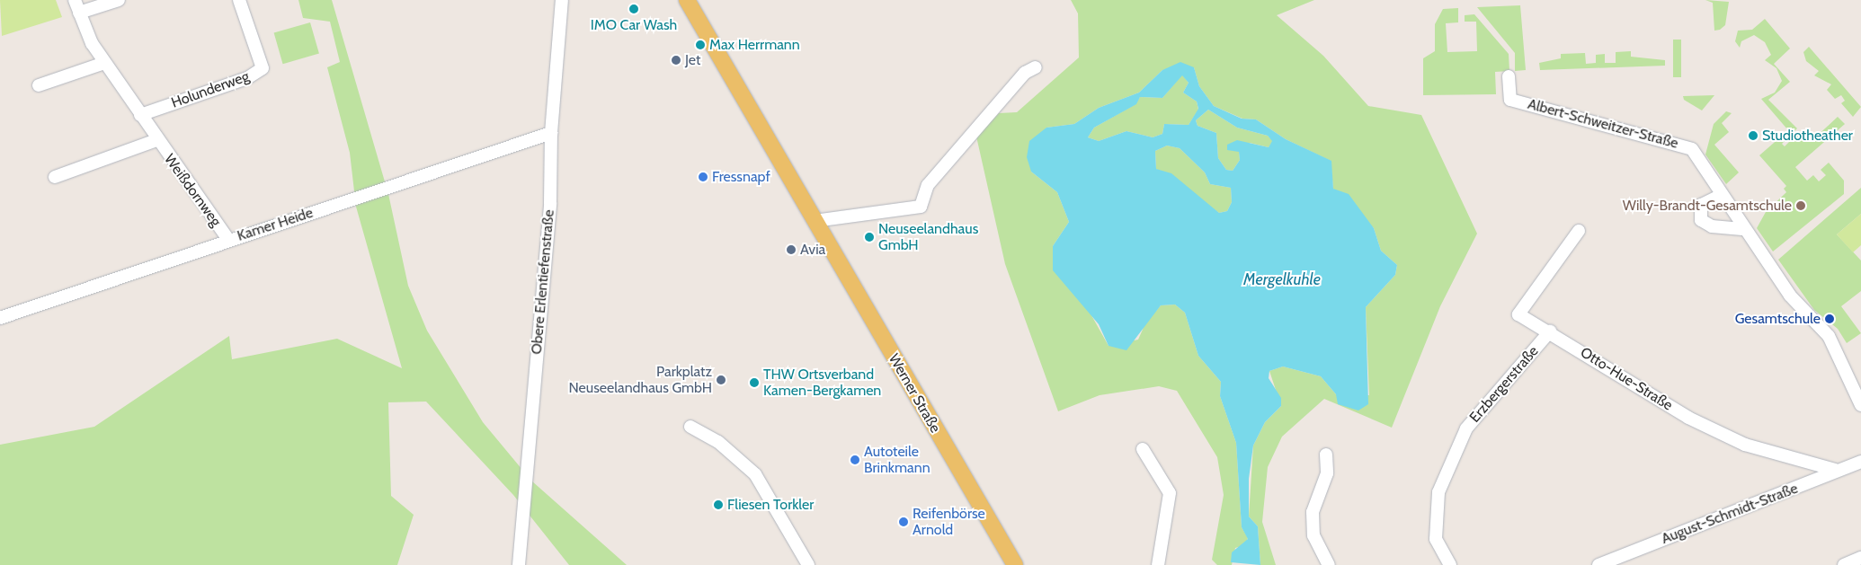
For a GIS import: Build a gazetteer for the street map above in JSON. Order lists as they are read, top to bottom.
{
  "streets": {
    "main road": ["Werner Straße"],
    "street": [
      "Holunderweg",
      "Albert-Schweitzer-Straße",
      "Weißdornweg",
      "Kamer Heide",
      "Obere Erlentiefenstraße",
      "Otto-Hue-Straße",
      "Erzbergerstraße",
      "August-Schmidt-Straße"
    ]
  },
  "crossings": [
    ["Holunderweg", "Weißdornweg"],
    ["Weißdornweg", "Kamer Heide"],
    ["Kamer Heide", "Obere Erlentiefenstraße"],
    ["Otto-Hue-Straße", "Erzbergerstraße"],
    ["Otto-Hue-Straße", "August-Schmidt-Straße"]
  ],
  "water": ["Mergelkuhle"],
  "places": [
    "IMO Car Wash",
    "Max Herrmann",
    "Jet",
    "Studiotheather",
    "Fressnapf",
    "Willy-Brandt-Gesamtschule",
    "Neuseelandhaus GmbH",
    "Avia",
    "Gesamtschule",
    "Parkplatz Neuseelandhaus GmbH",
    "THW Ortsverband Kamen-Bergkamen",
    "Autoteile Brinkmann",
    "Fliesen Torkler",
    "Reifenbörse Arnold"
  ]
}
